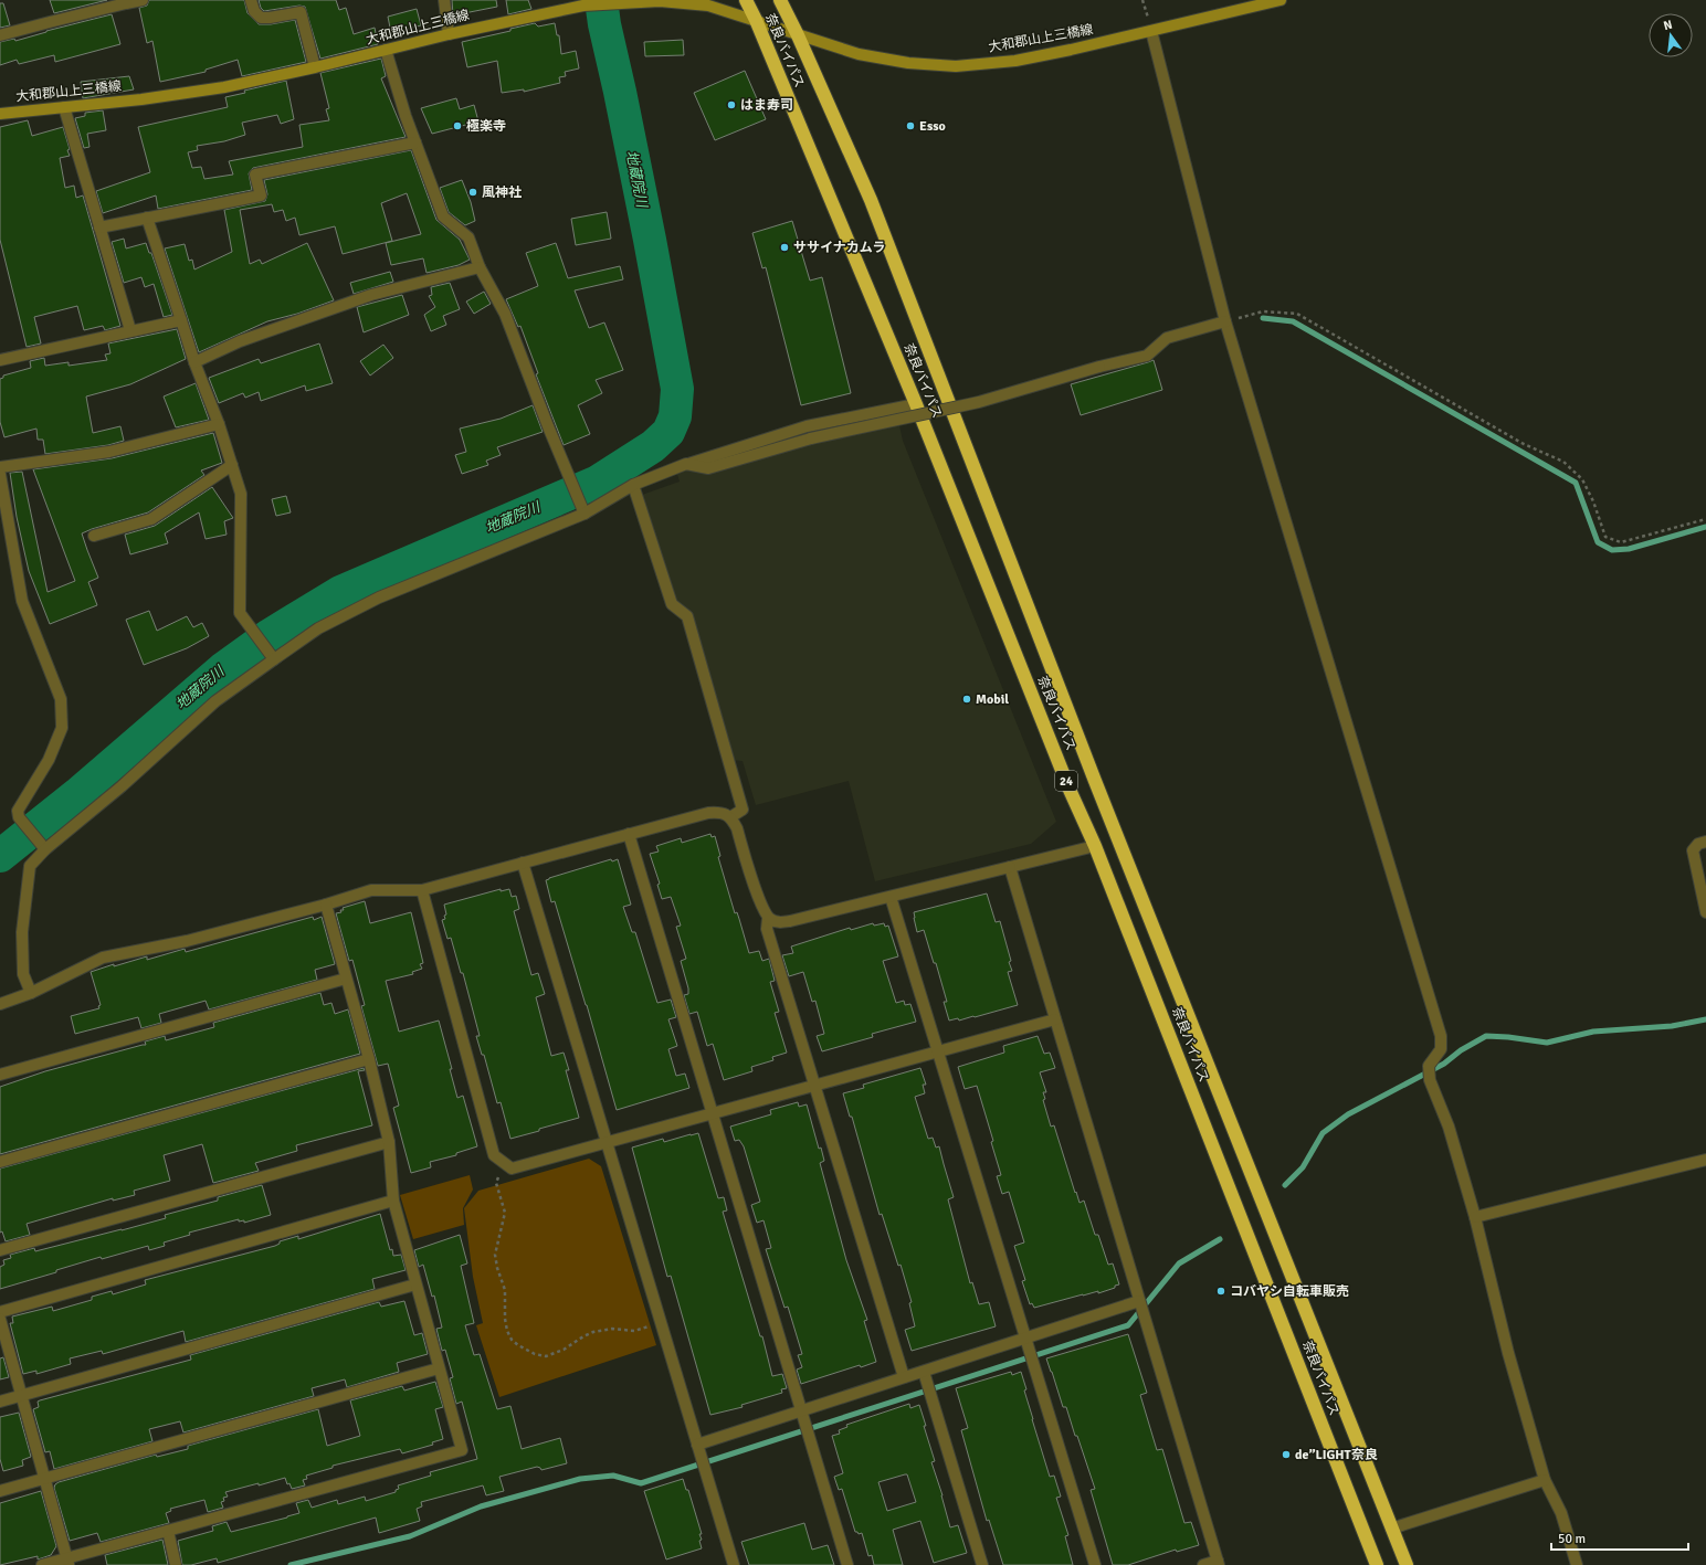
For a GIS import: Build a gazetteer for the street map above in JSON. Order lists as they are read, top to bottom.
{
  "streets": {
    "highway": ["奈良バイパス", "24"],
    "main road": ["大和郡山上三橋線"]
  },
  "crossings": [
    ["大和郡山上三橋線", "奈良バイパス"]
  ],
  "water": ["地蔵院川"],
  "places": [
    "はま寿司",
    "極楽寺",
    "Esso",
    "風神社",
    "ササイナカムラ",
    "Mobil",
    "コバヤシ自転車販売",
    "de”LIGHT奈良"
  ],
  "scale_bar": "50 m",
  "north": "top"
}
